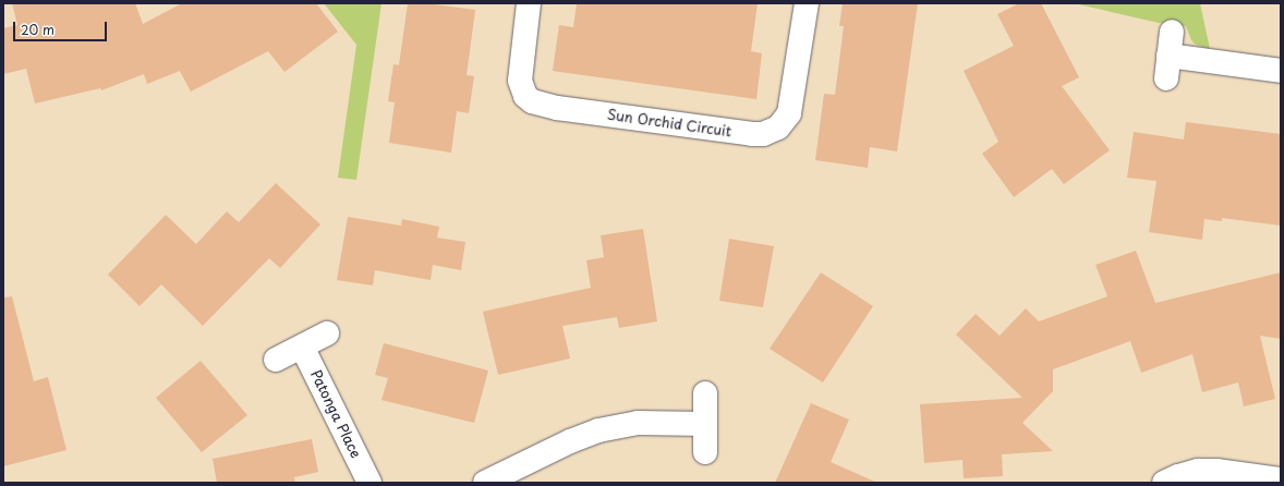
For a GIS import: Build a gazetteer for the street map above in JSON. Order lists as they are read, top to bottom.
{
  "streets": {
    "street": ["Sun Orchid Circuit", "Patonga Place"]
  },
  "scale_bar": "20 m"
}
